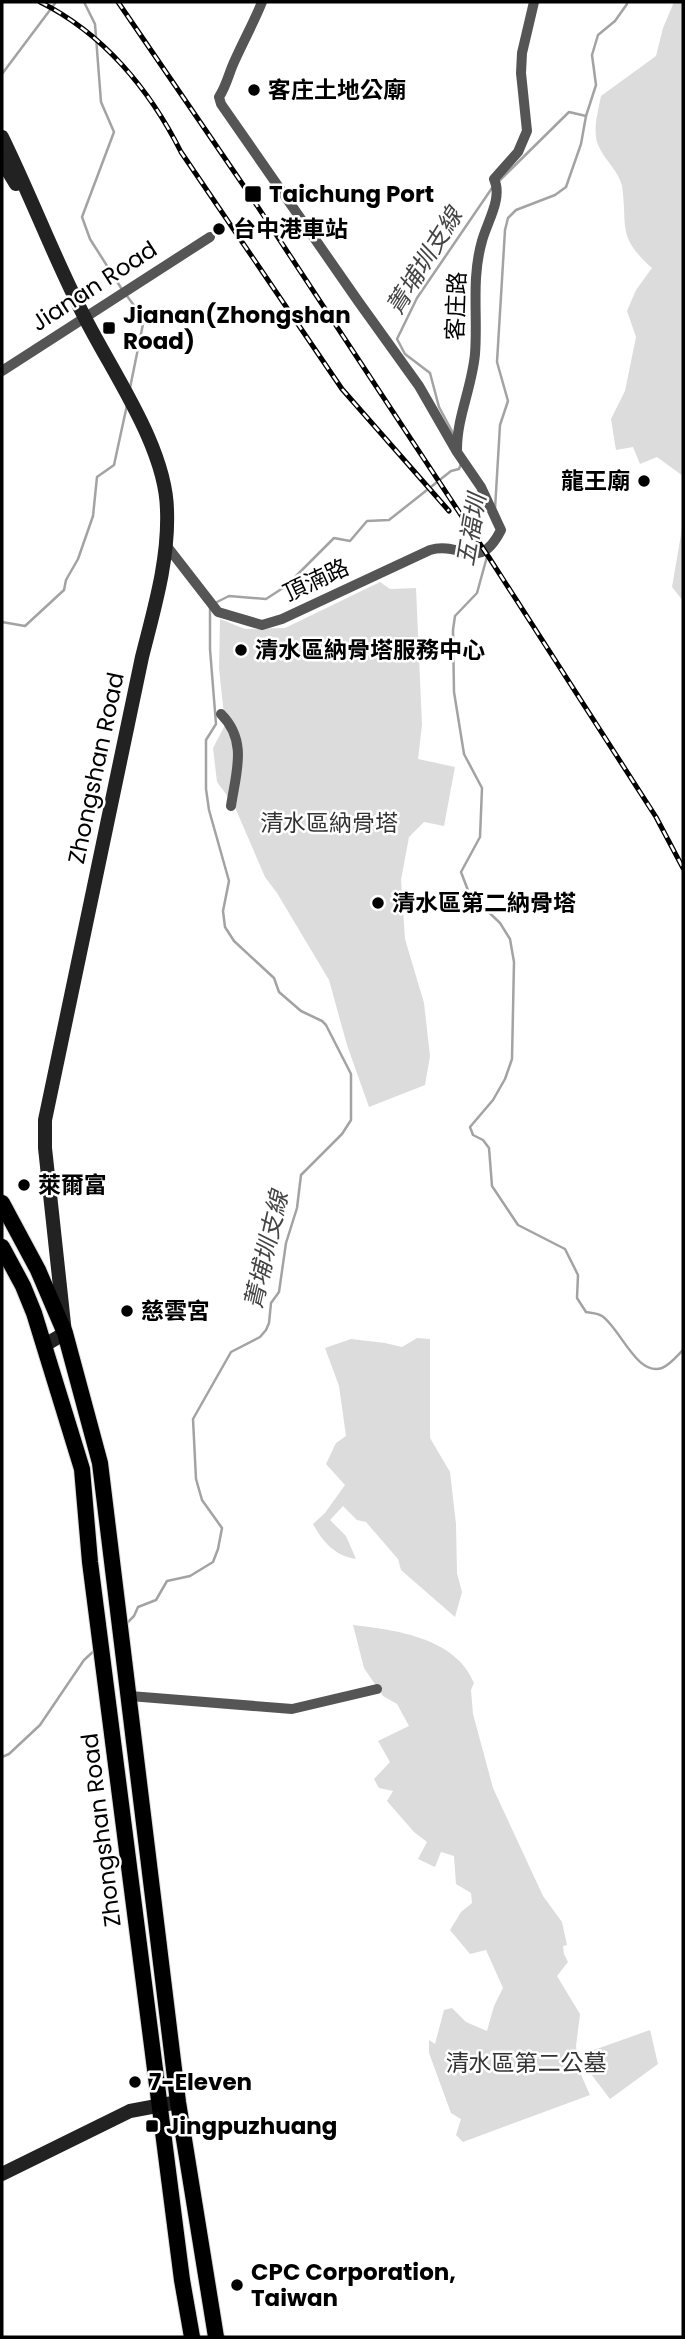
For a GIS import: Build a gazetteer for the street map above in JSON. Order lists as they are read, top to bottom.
{
  "streets": {
    "main road": ["Zhongshan Road"],
    "street": ["Jianan Road", "客庄路", "頂湳路"]
  },
  "crossings": [
    ["Jianan Road", "Zhongshan Road"],
    ["客庄路", "頂湳路"],
    ["頂湳路", "Zhongshan Road"]
  ],
  "water": ["菁埔圳支線", "五福圳"],
  "parks": ["清水區納骨塔", "清水區第二公墓"],
  "places": {
    "other": [
      "客庄土地公廟",
      "台中港車站",
      "龍王廟",
      "清水區納骨塔服務中心",
      "清水區第二納骨塔",
      "萊爾富",
      "慈雲宮",
      "7-Eleven",
      "CPC Corporation, Taiwan"
    ],
    "transit": ["Taichung Port", "Jianan(Zhongshan Road)", "Jingpuzhuang"]
  }
}
